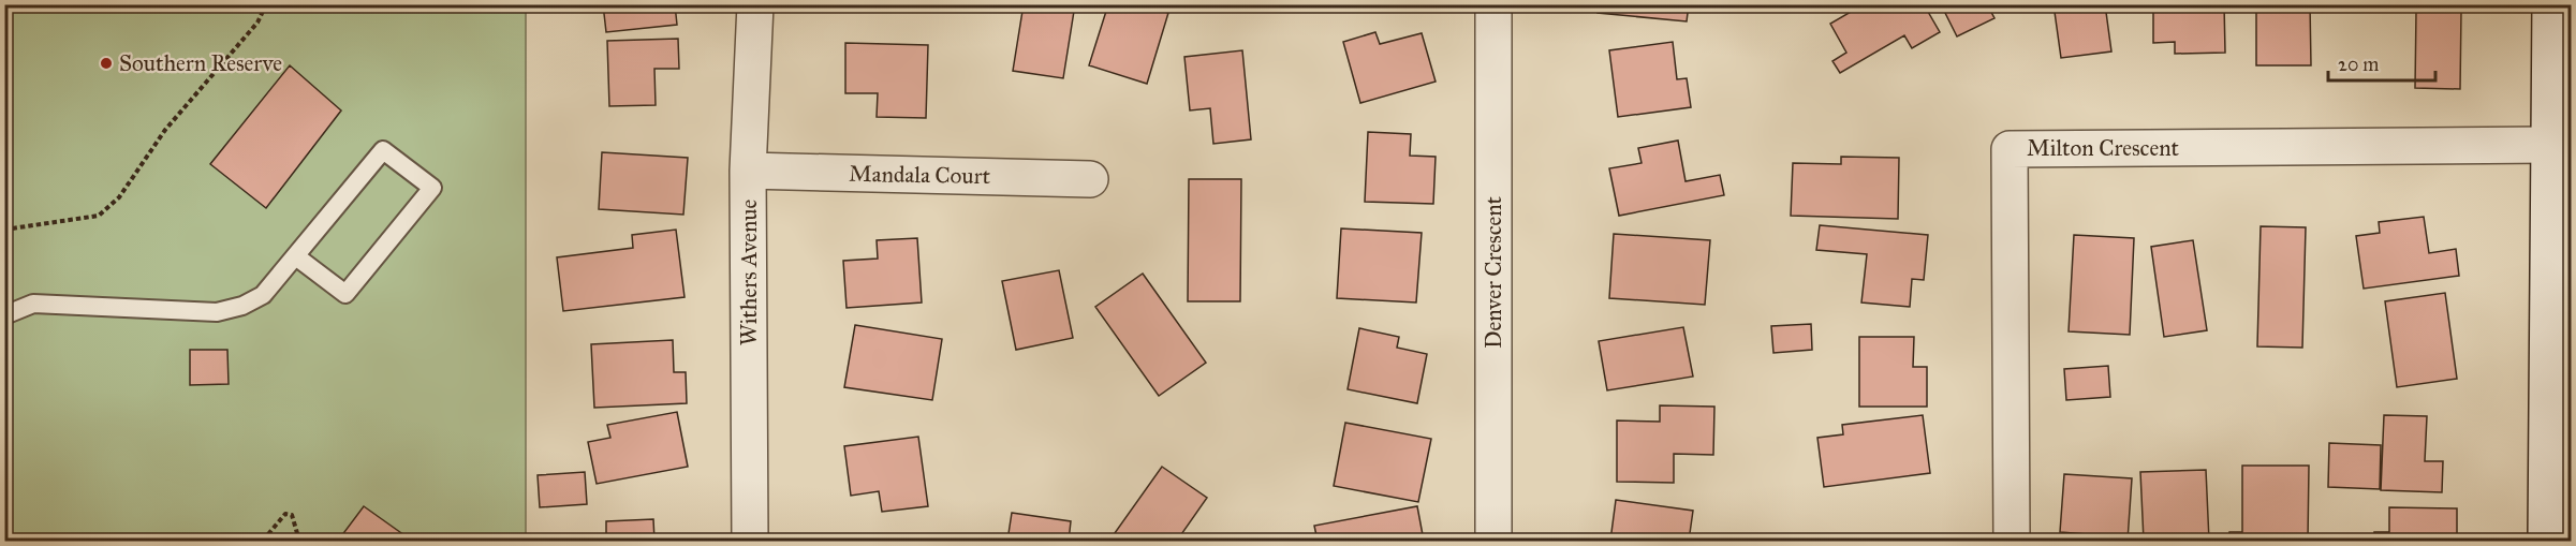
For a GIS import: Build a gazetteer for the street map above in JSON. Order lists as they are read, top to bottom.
{
  "streets": {
    "street": [
      "Milton Crescent",
      "Mandala Court",
      "Withers Avenue",
      "Denver Crescent"
    ]
  },
  "crossings": [
    ["Mandala Court", "Withers Avenue"]
  ],
  "places": ["Southern Reserve"],
  "scale_bar": "20 m"
}
